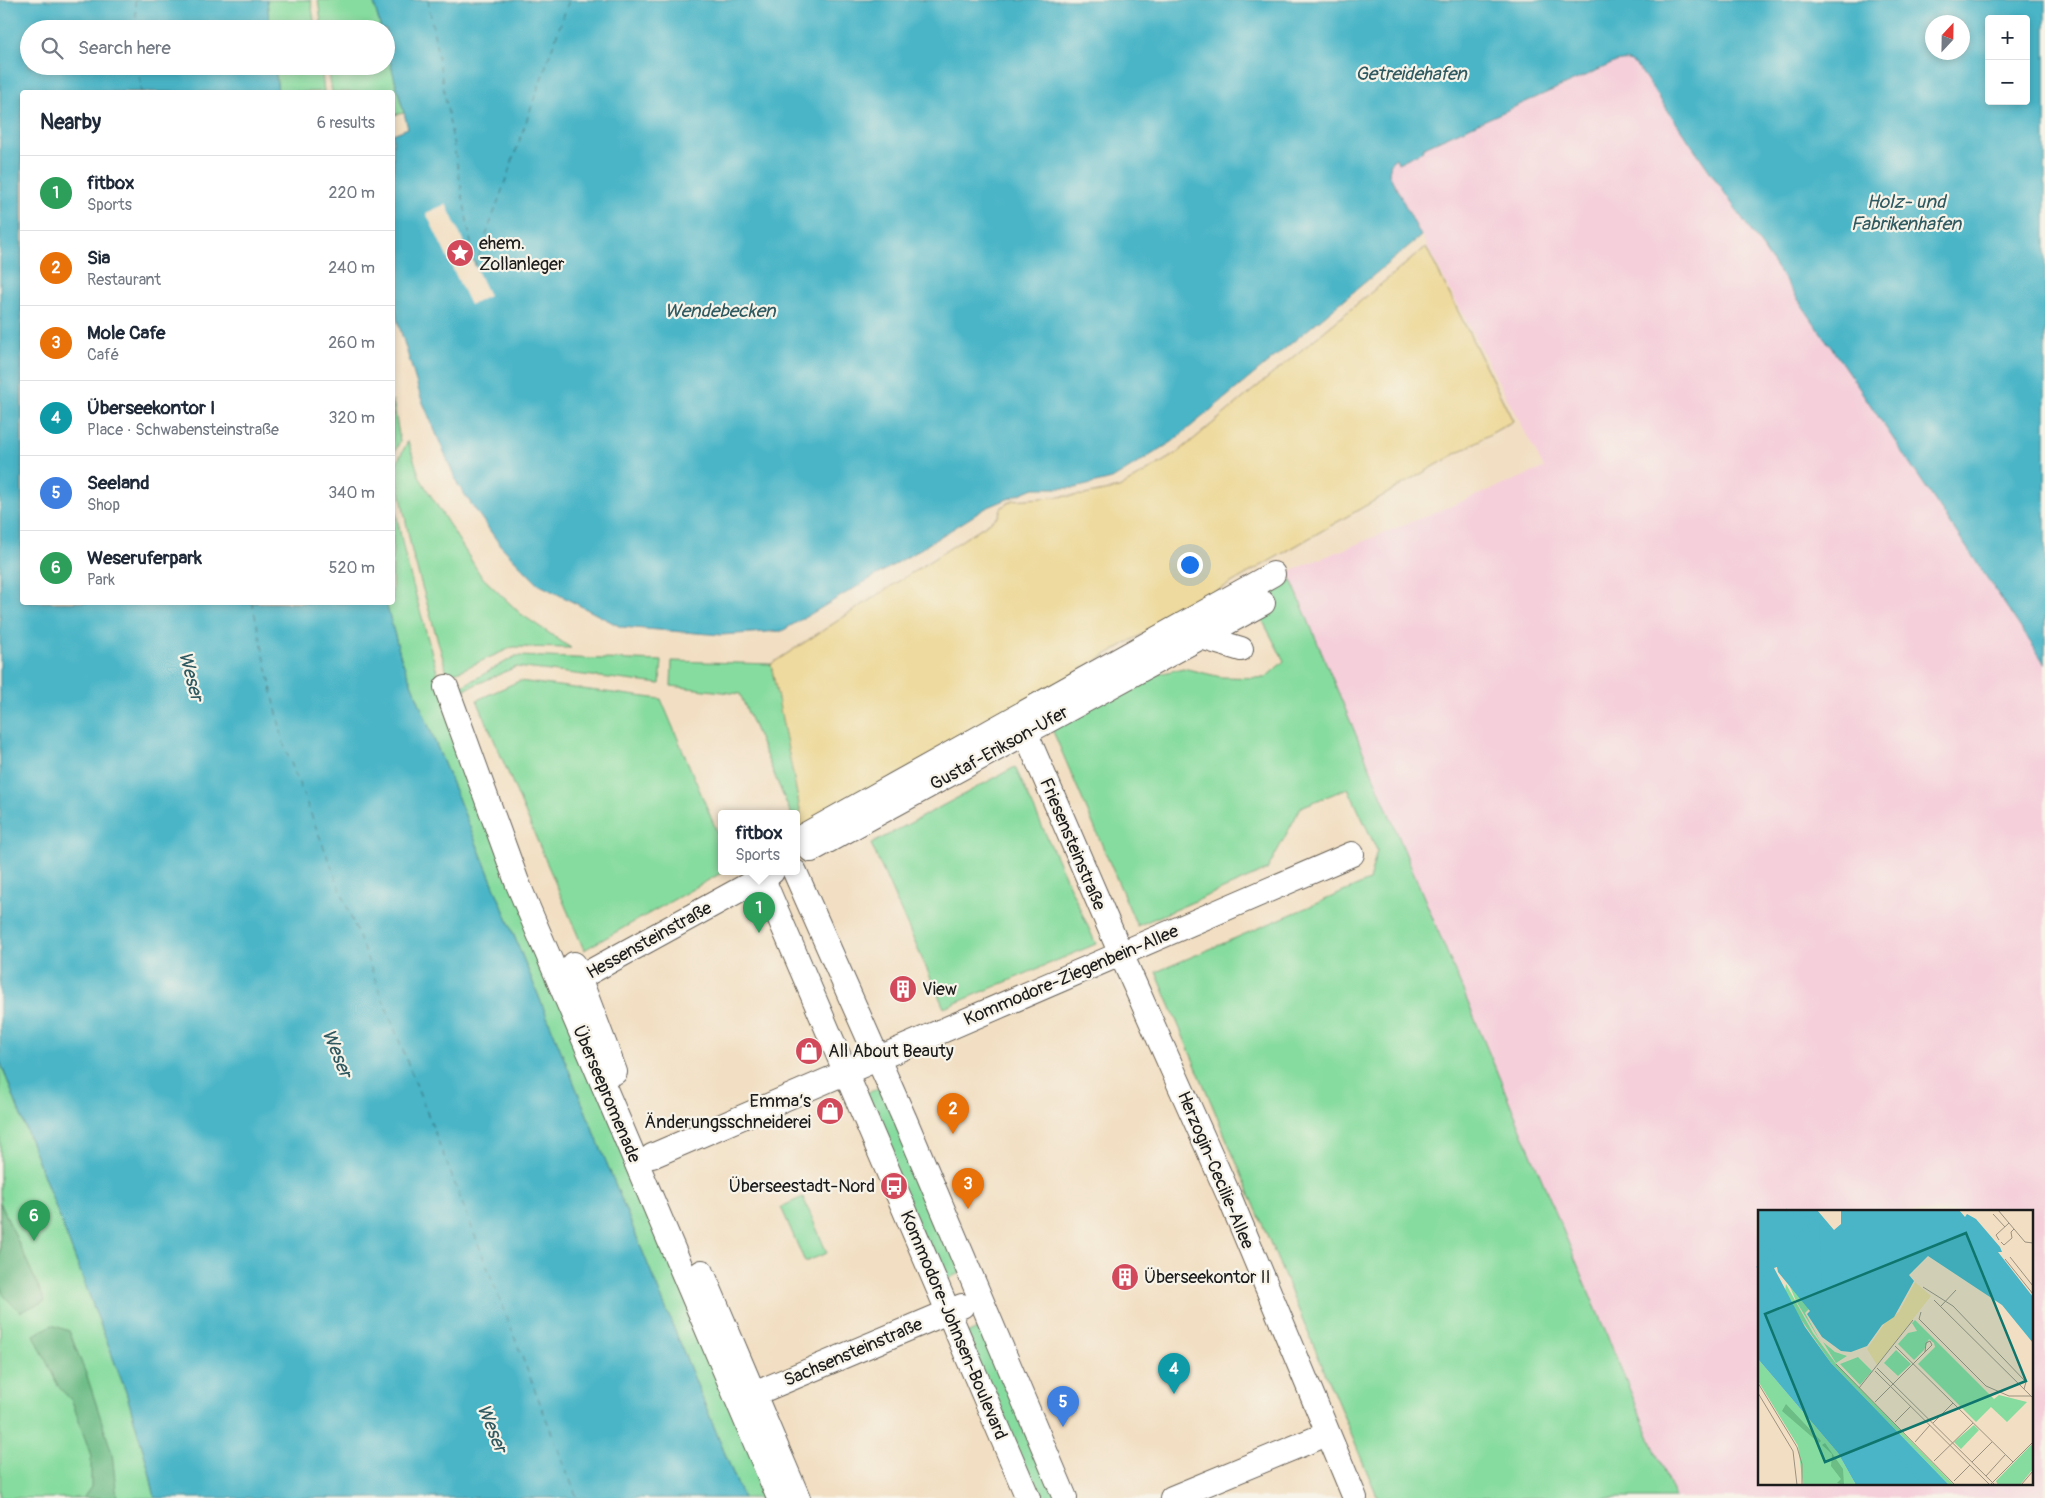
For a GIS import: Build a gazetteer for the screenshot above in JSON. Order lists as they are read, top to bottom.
{
  "streets": {
    "street": [
      "Gustaf-Erikson-Ufer",
      "Friesensteinstraße",
      "Hessensteinstraße",
      "Kommodore-Ziegenbein-Allee",
      "Überseepromenade",
      "Herzogin-Cecilie-Allee",
      "Kommodore-Johnsen-Boulevard",
      "Sachsensteinstraße"
    ]
  },
  "crossings": [
    ["Gustaf-Erikson-Ufer", "Friesensteinstraße"],
    ["Friesensteinstraße", "Kommodore-Ziegenbein-Allee"],
    ["Friesensteinstraße", "Herzogin-Cecilie-Allee"],
    ["Hessensteinstraße", "Überseepromenade"],
    ["Kommodore-Ziegenbein-Allee", "Überseepromenade"],
    ["Kommodore-Ziegenbein-Allee", "Herzogin-Cecilie-Allee"],
    ["Kommodore-Ziegenbein-Allee", "Kommodore-Johnsen-Boulevard"],
    ["Überseepromenade", "Sachsensteinstraße"],
    ["Kommodore-Johnsen-Boulevard", "Sachsensteinstraße"]
  ],
  "water": [
    "Getreidehafen",
    "Holz- und Fabrikenhafen",
    "Wendebecken",
    "Weser"
  ],
  "places": {
    "place": ["ehem. Zollanleger"],
    "building": ["View", "Überseekontor II"],
    "shop": ["All About Beauty", "Emma’s Änderungsschneiderei"],
    "bus stop": ["Überseestadt-Nord"]
  },
  "north": "top",
  "page": {
    "map_buttons": ["+", "−"],
    "search": "Search here",
    "heading": ["Nearby", "6 results"],
    "list": [
      {
        "mark": "1",
        "name": "fitbox",
        "note": "Sports",
        "value": "220 m"
      },
      {
        "mark": "2",
        "name": "Sia",
        "note": "Restaurant",
        "value": "240 m"
      },
      {
        "mark": "3",
        "name": "Mole Cafe",
        "note": "Café",
        "value": "260 m"
      },
      {
        "mark": "4",
        "name": "Überseekontor I",
        "note": "Place · Schwabensteinstraße",
        "value": "320 m"
      },
      {
        "mark": "5",
        "name": "Seeland",
        "note": "Shop",
        "value": "340 m"
      },
      {
        "mark": "6",
        "name": "Weseruferpark",
        "note": "Park",
        "value": "520 m"
      }
    ],
    "popup": ["fitbox", "Sports"],
    "pins": [
      "1",
      "2",
      "3",
      "6",
      "4",
      "5"
    ]
  }
}
